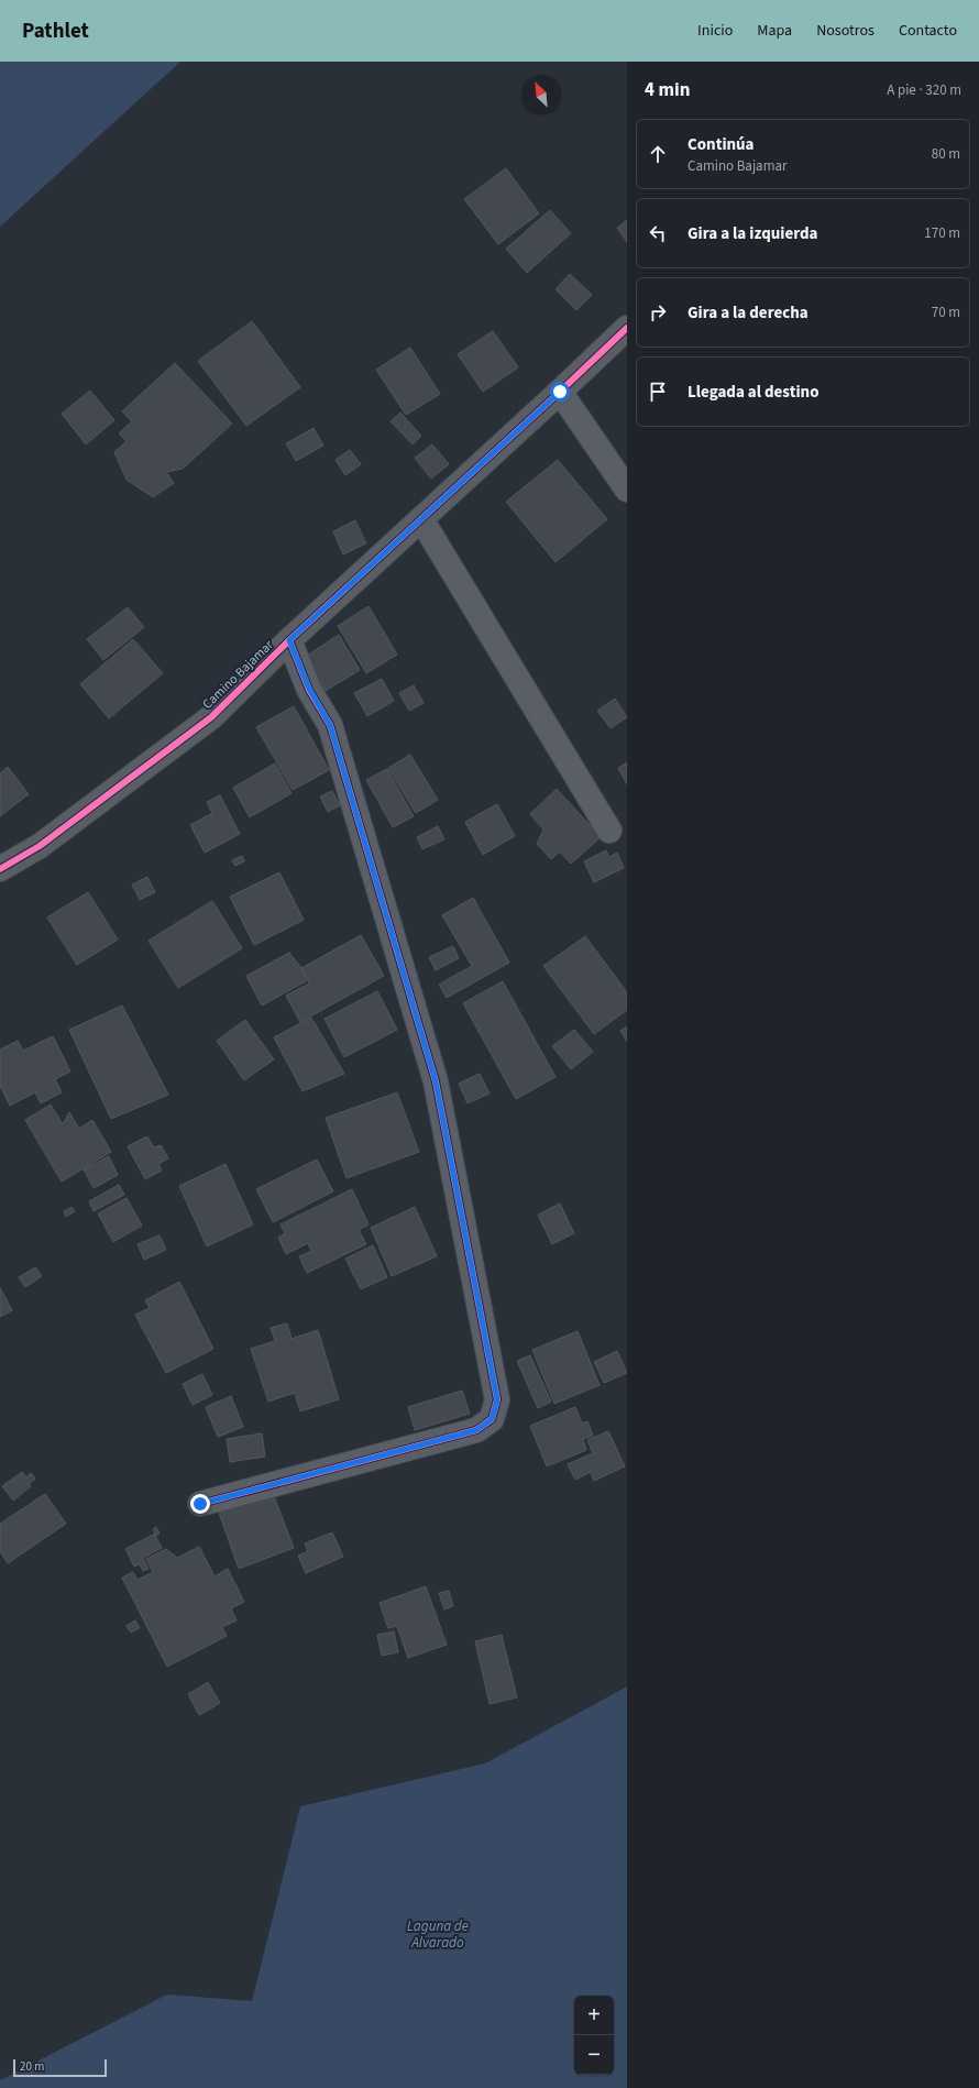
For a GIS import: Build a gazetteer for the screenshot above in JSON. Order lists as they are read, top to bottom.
{
  "streets": {
    "street": ["Camino Bajamar"]
  },
  "water": ["Laguna de Alvarado"],
  "scale_bar": "20 m",
  "north": "top left",
  "page": {
    "header": "Pathlet",
    "nav": [
      "Inicio",
      "Mapa",
      "Nosotros",
      "Contacto"
    ],
    "heading": ["4 min", "A pie · 320 m"],
    "list": [
      ["Continúa", "Camino Bajamar", "80 m"],
      ["Gira a la izquierda", "170 m"],
      ["Gira a la derecha", "70 m"],
      "Llegada al destino"
    ],
    "map_buttons": ["+", "−"],
    "scale": "20 m"
  }
}
